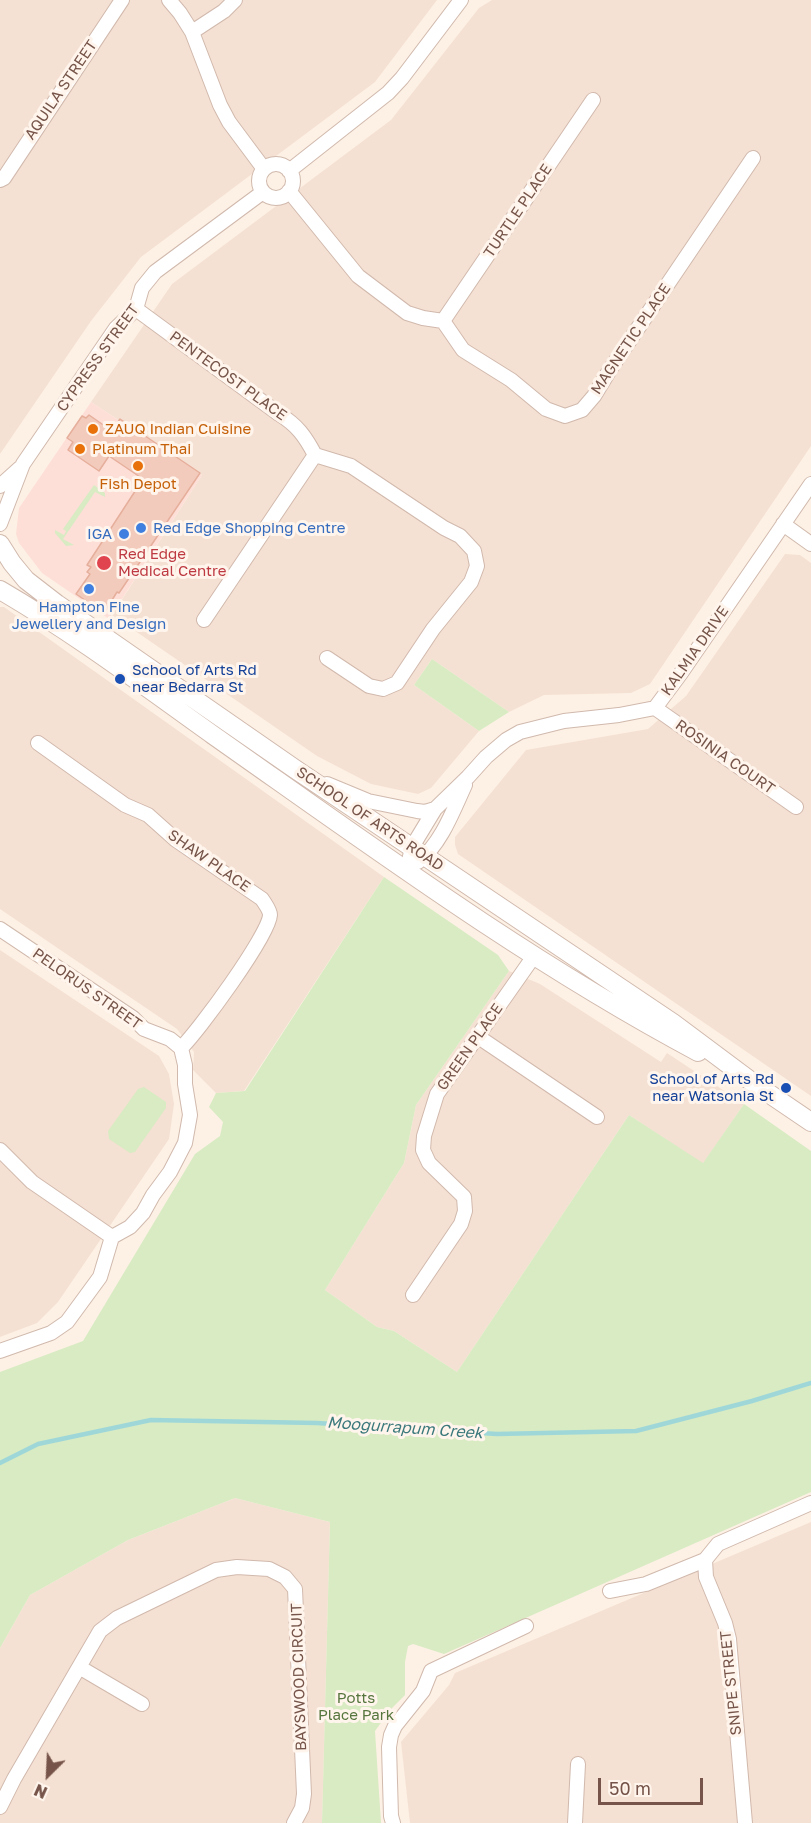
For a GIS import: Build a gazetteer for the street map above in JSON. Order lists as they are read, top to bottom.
{
  "streets": {
    "street": [
      "AQUILA STREET",
      "TURTLE PLACE",
      "MAGNETIC PLACE",
      "CYPRESS STREET",
      "PENTECOST PLACE",
      "KALMIA DRIVE",
      "ROSINIA COURT",
      "SCHOOL OF ARTS ROAD",
      "SHAW PLACE",
      "PELORUS STREET",
      "GREEN PLACE",
      "BAYSWOOD CIRCUIT",
      "SNIPE STREET"
    ]
  },
  "crossings": [
    ["TURTLE PLACE", "MAGNETIC PLACE"],
    ["CYPRESS STREET", "PENTECOST PLACE"],
    ["KALMIA DRIVE", "ROSINIA COURT"],
    ["KALMIA DRIVE", "SCHOOL OF ARTS ROAD"],
    ["SCHOOL OF ARTS ROAD", "GREEN PLACE"],
    ["SHAW PLACE", "PELORUS STREET"]
  ],
  "water": ["Moogurrapum Creek"],
  "parks": ["Potts Place Park"],
  "places": [
    "ZAUQ Indian Cuisine",
    "Platinum Thai",
    "Fish Depot",
    "Red Edge Shopping Centre",
    "IGA",
    "Red Edge Medical Centre",
    "Hampton Fine Jewellery and Design",
    "School of Arts Rd near Bedarra St",
    "School of Arts Rd near Watsonia St"
  ],
  "scale_bar": "50 m",
  "north": "bottom left"
}
